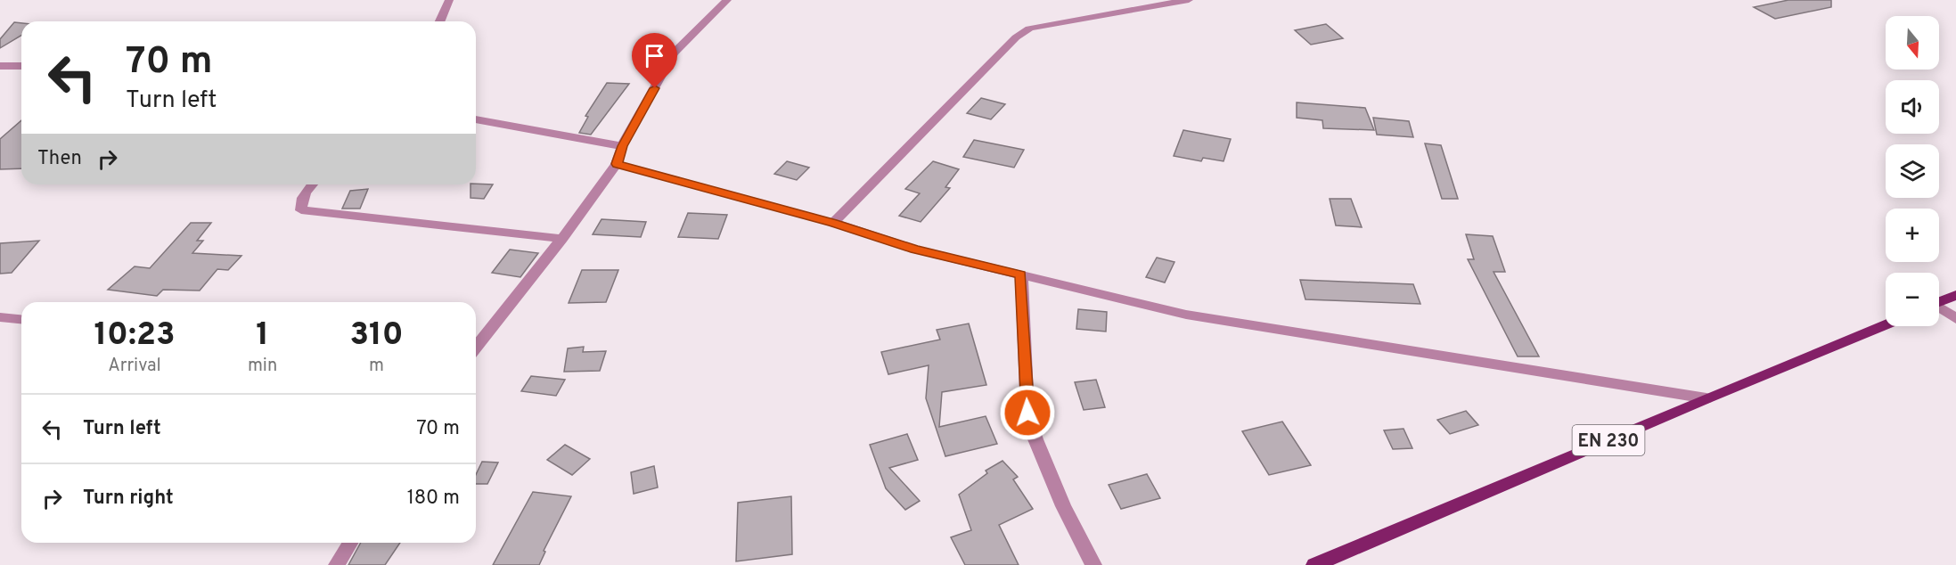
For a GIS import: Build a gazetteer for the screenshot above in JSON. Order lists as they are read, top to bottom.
{
  "streets": {
    "main road": ["EN 230"]
  },
  "north": "bottom",
  "page": {
    "map_buttons": ["+", "−"],
    "turn": ["70 m", "Turn left"],
    "then": "Then",
    "eta": [
      "10:23",
      "Arrival",
      "1",
      "min",
      "310",
      "m"
    ],
    "list": [
      {
        "name": "Turn left",
        "value": "70 m"
      },
      {
        "name": "Turn right",
        "value": "180 m"
      }
    ]
  }
}
